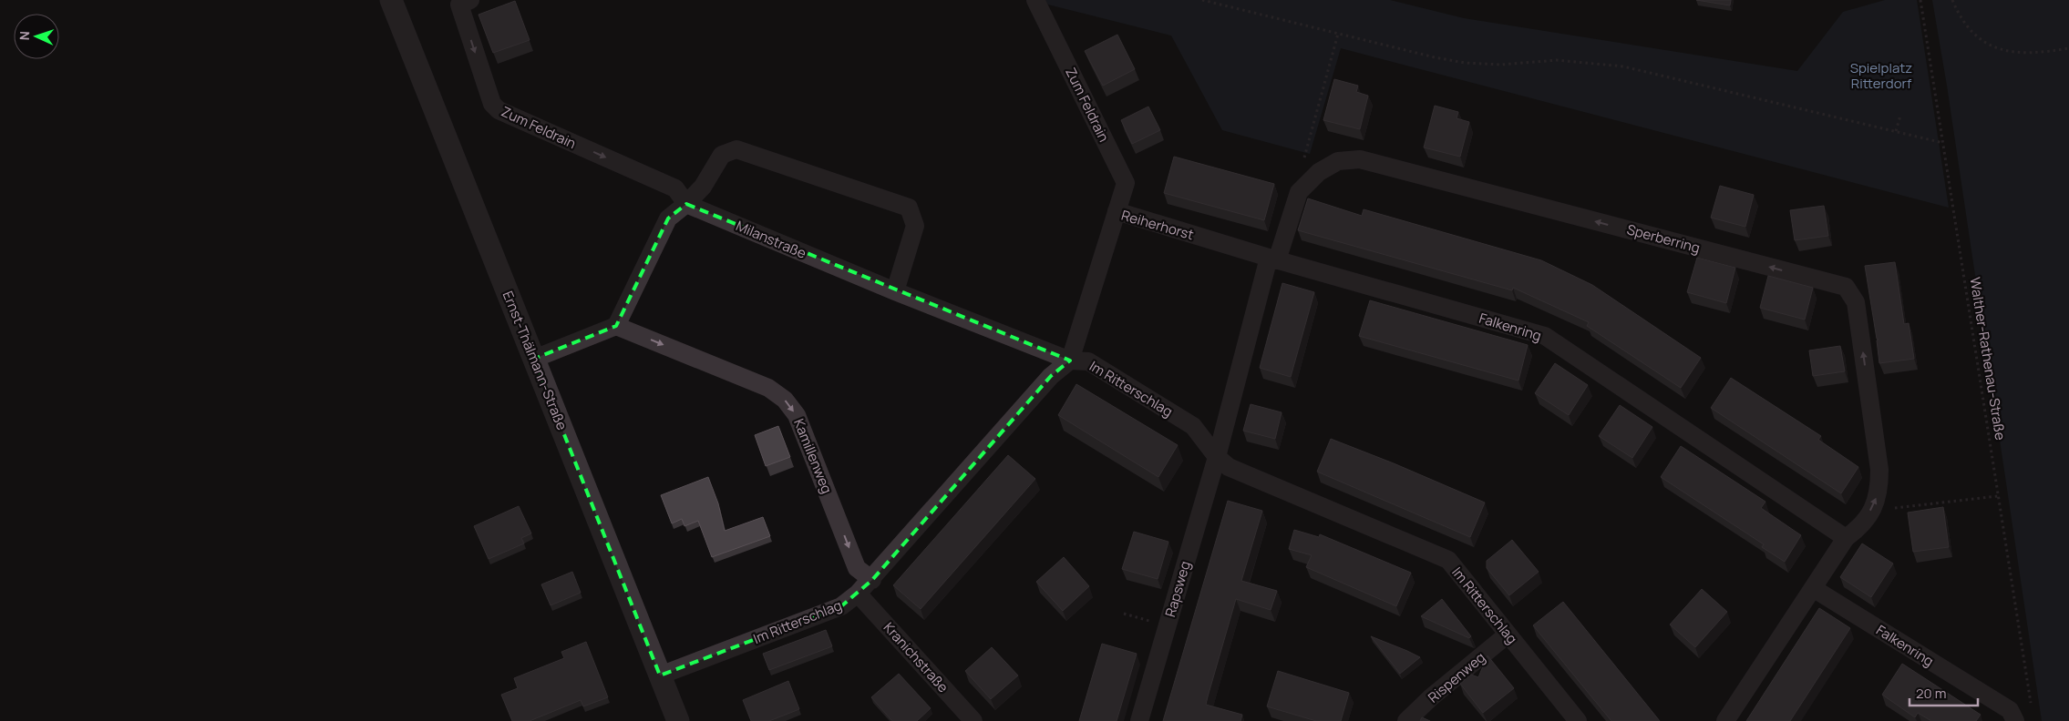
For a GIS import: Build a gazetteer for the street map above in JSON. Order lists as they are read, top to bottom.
{
  "streets": {
    "street": [
      "Zum Feldrain",
      "Reiherhorst",
      "Sperberring",
      "Milanstraße",
      "Falkenring",
      "Ernst-Thälmann-Straße",
      "Im Ritterschlag",
      "Kamillenweg",
      "Rapsweg",
      "Kranichstraße",
      "Rispenweg"
    ],
    "path": ["Walther-Rathenau-Straße"]
  },
  "crossings": [
    ["Zum Feldrain", "Reiherhorst"],
    ["Zum Feldrain", "Milanstraße"],
    ["Reiherhorst", "Sperberring"],
    ["Reiherhorst", "Milanstraße"],
    ["Reiherhorst", "Falkenring"],
    ["Reiherhorst", "Im Ritterschlag"],
    ["Sperberring", "Falkenring"],
    ["Milanstraße", "Im Ritterschlag"],
    ["Ernst-Thälmann-Straße", "Im Ritterschlag"],
    ["Im Ritterschlag", "Kamillenweg"],
    ["Im Ritterschlag", "Rapsweg"],
    ["Im Ritterschlag", "Kranichstraße"],
    ["Im Ritterschlag", "Rispenweg"]
  ],
  "one_way": ["Zum Feldrain", "Kamillenweg"],
  "parks": ["Spielplatz Ritterdorf"],
  "scale_bar": "20 m",
  "north": "left"
}
